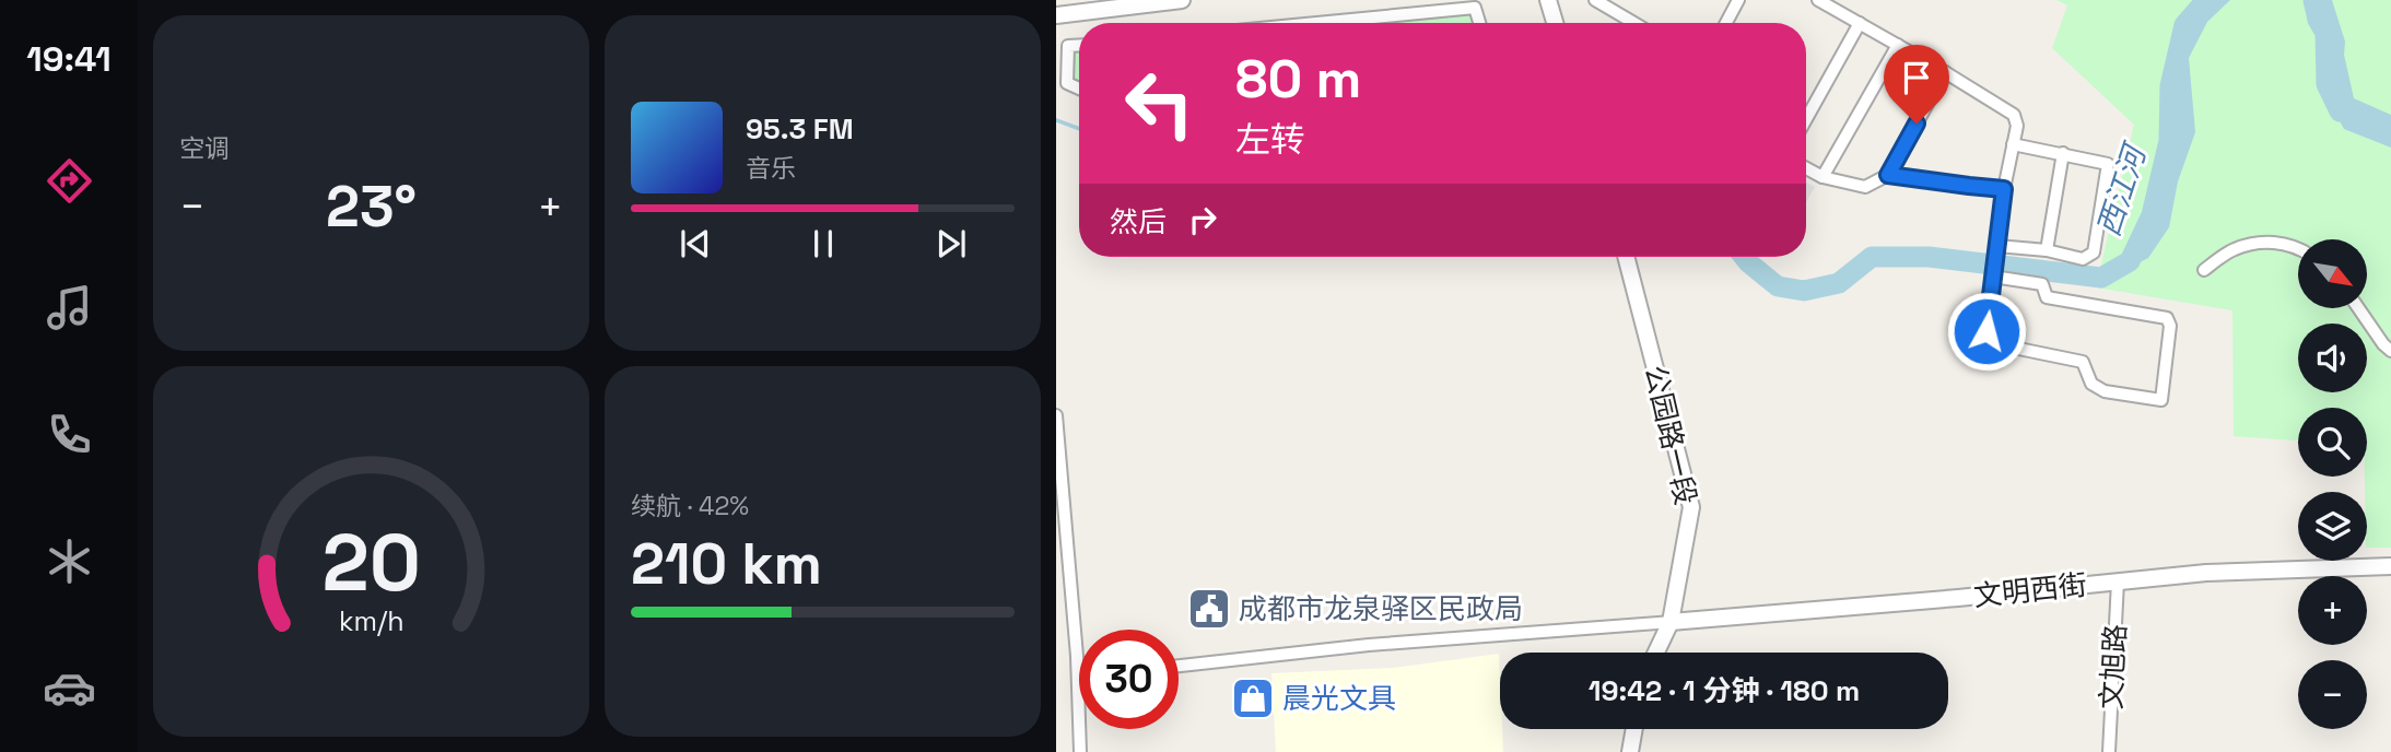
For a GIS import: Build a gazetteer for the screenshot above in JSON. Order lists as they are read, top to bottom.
{
  "streets": {
    "street": ["公园路一段", "文明西街", "文旭路"]
  },
  "crossings": [
    ["公园路一段", "文明西街"],
    ["文明西街", "文旭路"]
  ],
  "water": ["西江河"],
  "places": {
    "public building": ["成都市龙泉驿区民政局"],
    "shop": ["晨光文具"]
  },
  "north": "bottom right",
  "page": {
    "tabs": "19:41",
    "tile": [
      "空调",
      ["续航 · 42%", "210 km"]
    ],
    "turn": ["80 m", "左转"],
    "song": ["95.3 FM", "音乐"],
    "heat": ["−", "23°", "+"],
    "then": "然后",
    "map_buttons": ["+", "−"],
    "limit": "30",
    "trip": "19:42 · 1 分钟 · 180 m",
    "gauge": ["20", "km/h"]
  }
}
